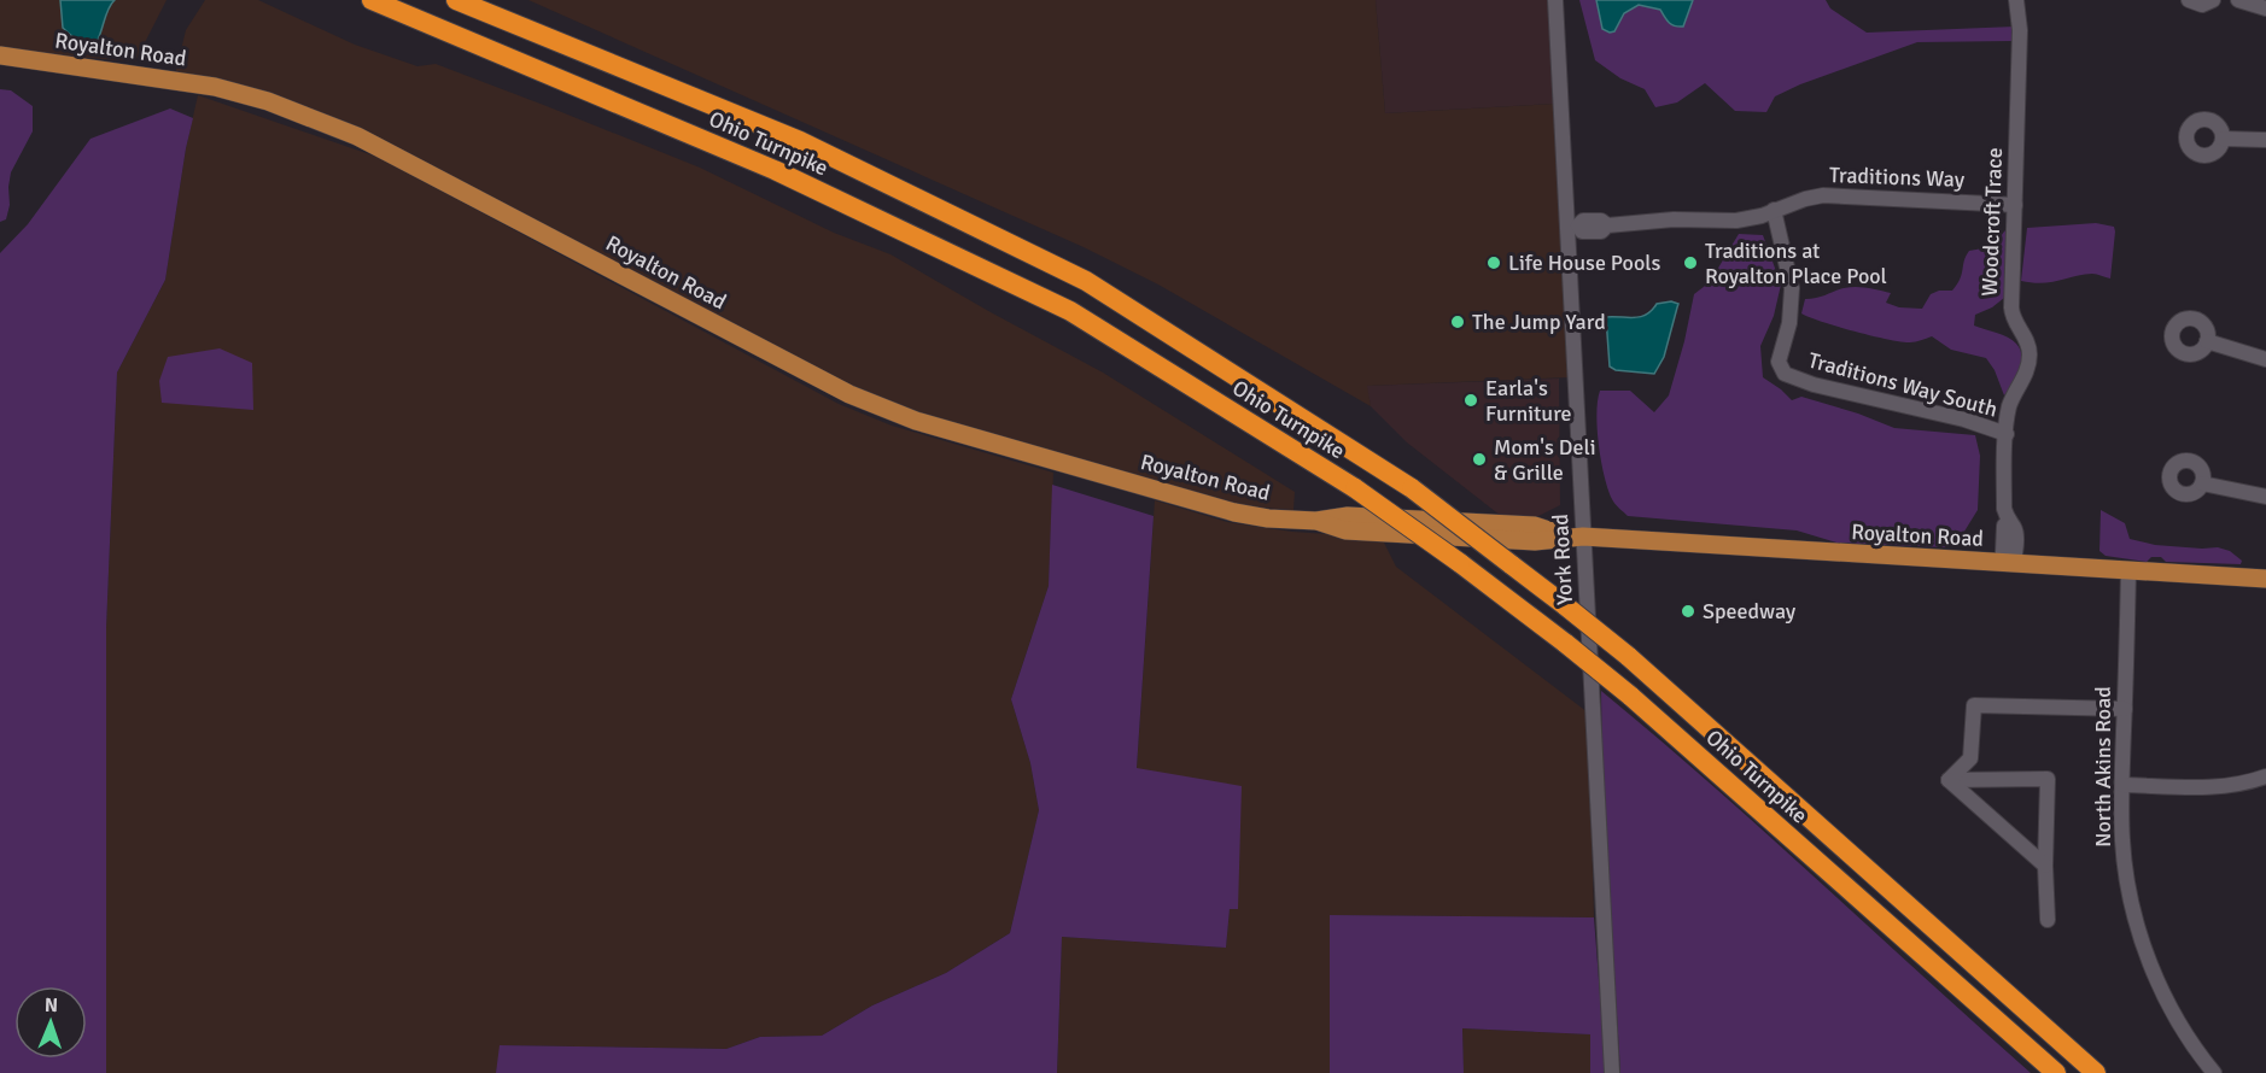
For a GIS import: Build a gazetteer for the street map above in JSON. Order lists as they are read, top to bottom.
{
  "streets": {
    "highway": ["Ohio Turnpike"],
    "main road": ["Royalton Road"],
    "street": [
      "Traditions Way",
      "Woodcroft Trace",
      "Traditions Way South",
      "York Road",
      "North Akins Road"
    ]
  },
  "crossings": [
    ["Royalton Road", "Woodcroft Trace"],
    ["Royalton Road", "York Road"],
    ["Royalton Road", "North Akins Road"],
    ["Traditions Way", "Woodcroft Trace"],
    ["Traditions Way", "Traditions Way South"],
    ["Traditions Way", "York Road"],
    ["Woodcroft Trace", "Traditions Way South"]
  ],
  "places": [
    "Life House Pools",
    "Traditions at Royalton Place Pool",
    "The Jump Yard",
    "Earla's Furniture",
    "Mom's Deli & Grille",
    "Speedway"
  ],
  "north": "top"
}
